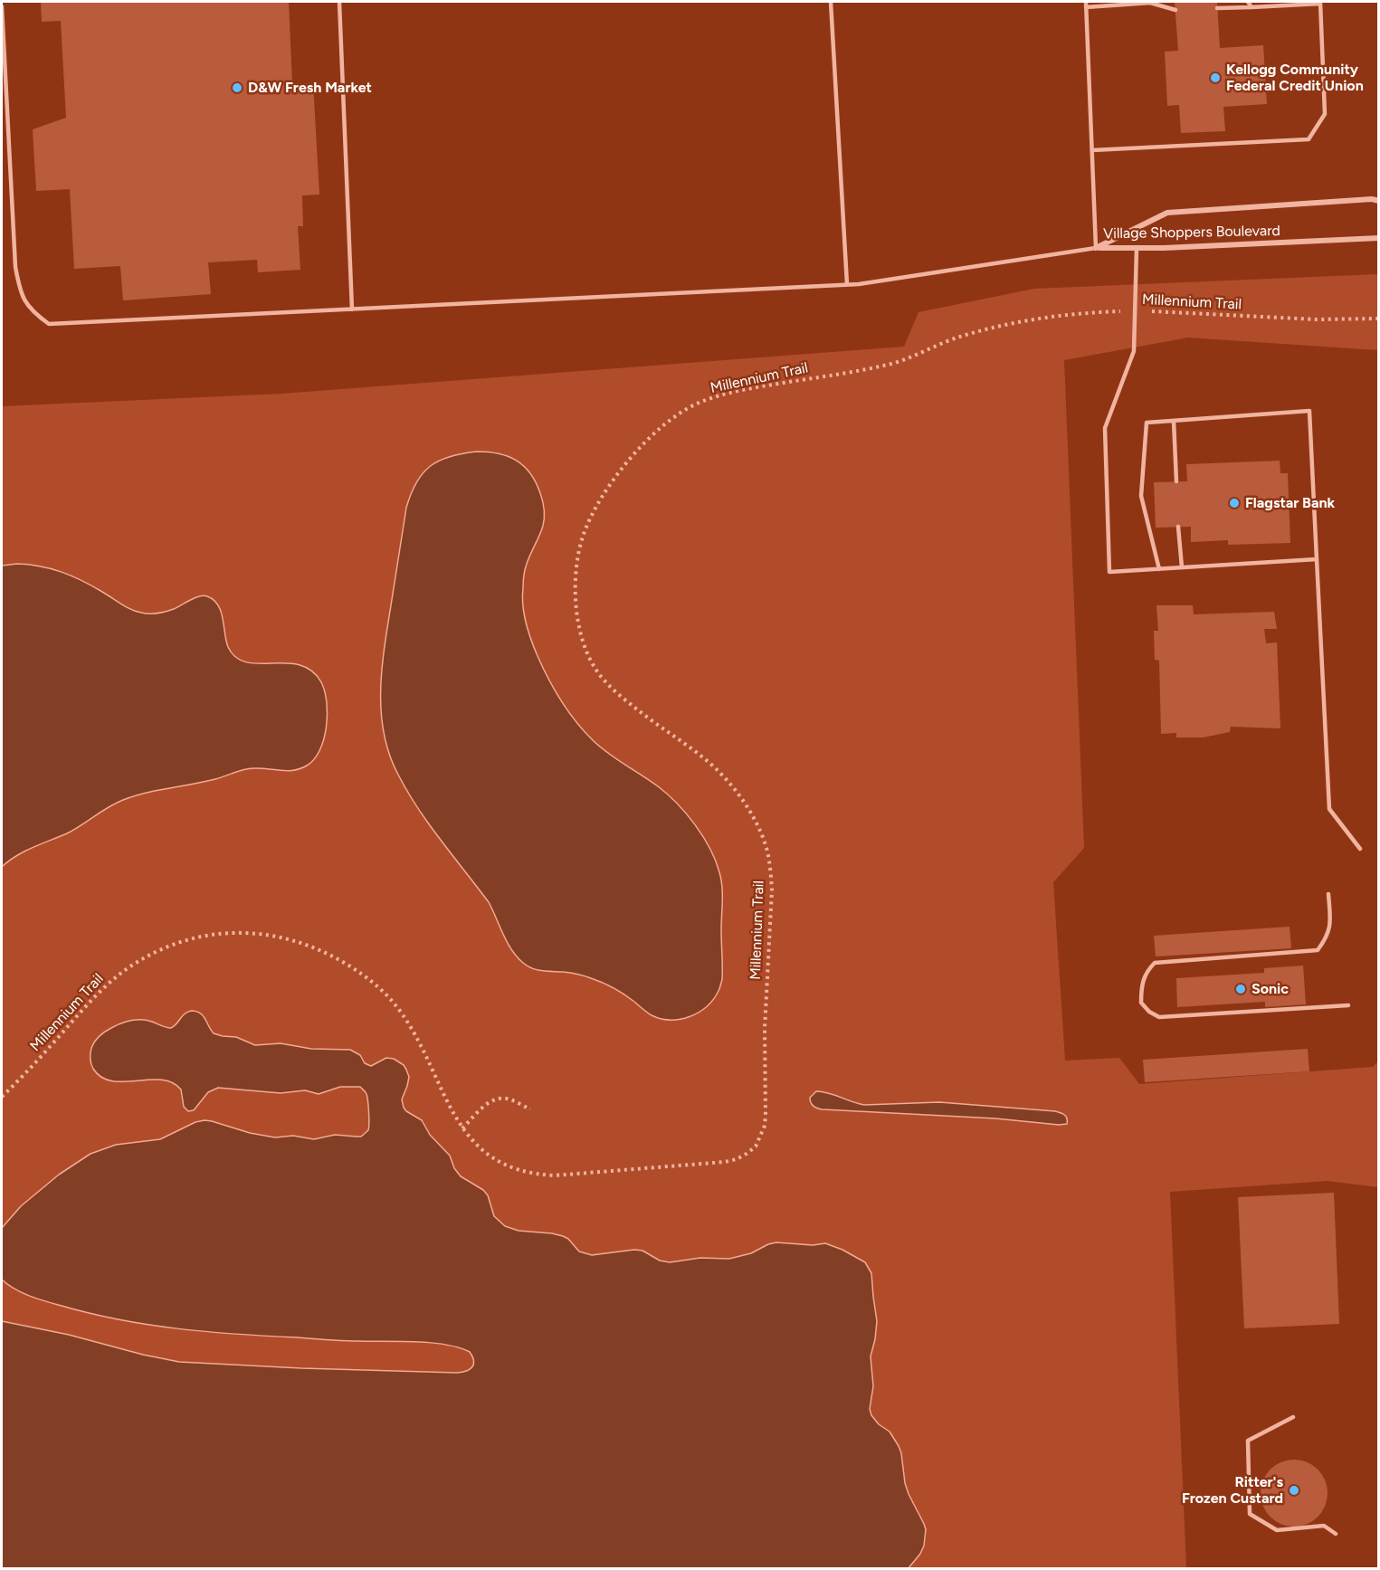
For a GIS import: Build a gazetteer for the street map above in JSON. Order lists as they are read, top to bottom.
{
  "streets": {
    "street": ["Village Shoppers Boulevard"],
    "path": ["Millennium Trail"]
  },
  "places": [
    "Kellogg Community Federal Credit Union",
    "D&W Fresh Market",
    "Flagstar Bank",
    "Sonic",
    "Ritter's Frozen Custard"
  ]
}
